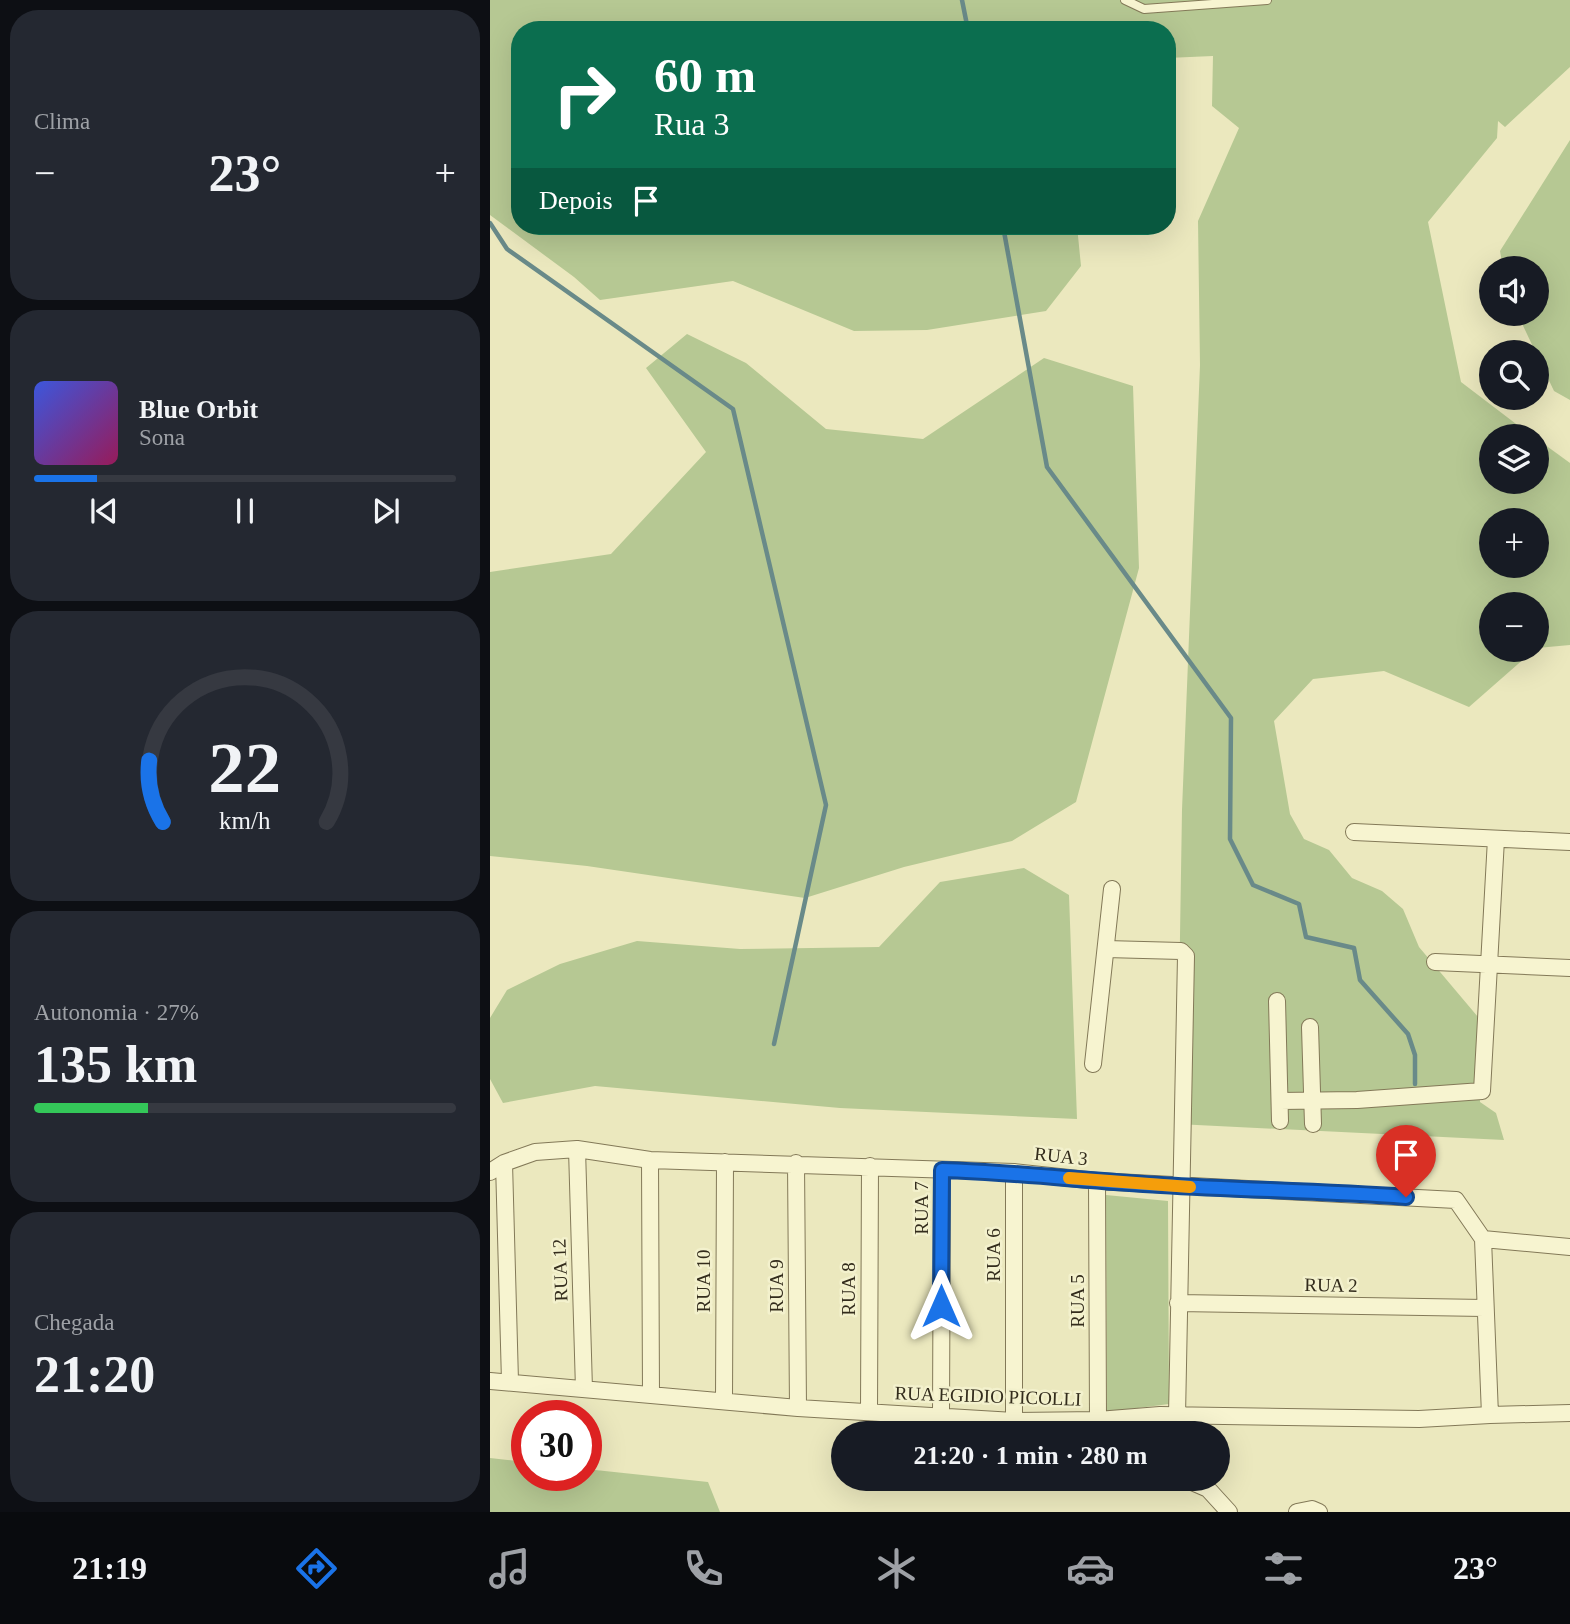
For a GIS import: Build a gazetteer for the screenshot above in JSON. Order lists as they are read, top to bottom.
{
  "streets": {
    "street": [
      "RUA 3",
      "RUA 7",
      "RUA 6",
      "RUA 12",
      "RUA 10",
      "RUA 2",
      "RUA 9",
      "RUA 8",
      "RUA 5",
      "RUA EGIDIO PICOLLI"
    ]
  },
  "crossings": [
    ["RUA 3", "RUA 7"],
    ["RUA 3", "RUA 6"],
    ["RUA 3", "RUA 12"],
    ["RUA 3", "RUA 10"],
    ["RUA 3", "RUA 9"],
    ["RUA 3", "RUA 8"],
    ["RUA 3", "RUA 5"],
    ["RUA 7", "RUA EGIDIO PICOLLI"],
    ["RUA 6", "RUA EGIDIO PICOLLI"],
    ["RUA 12", "RUA EGIDIO PICOLLI"],
    ["RUA 10", "RUA EGIDIO PICOLLI"],
    ["RUA 9", "RUA EGIDIO PICOLLI"],
    ["RUA 8", "RUA EGIDIO PICOLLI"],
    ["RUA 5", "RUA EGIDIO PICOLLI"]
  ],
  "page": {
    "tile": [
      "Clima",
      ["Autonomia · 27%", "135 km"],
      ["Chegada", "21:20"]
    ],
    "turn": ["60 m", "Rua 3"],
    "heat": ["−", "23°", "+"],
    "then": "Depois",
    "map_buttons": ["+", "−"],
    "song": ["Blue Orbit", "Sona"],
    "limit": "30",
    "trip": "21:20 · 1 min · 280 m",
    "tabs": ["21:19", "23°"],
    "gauge": ["22", "km/h"]
  }
}
